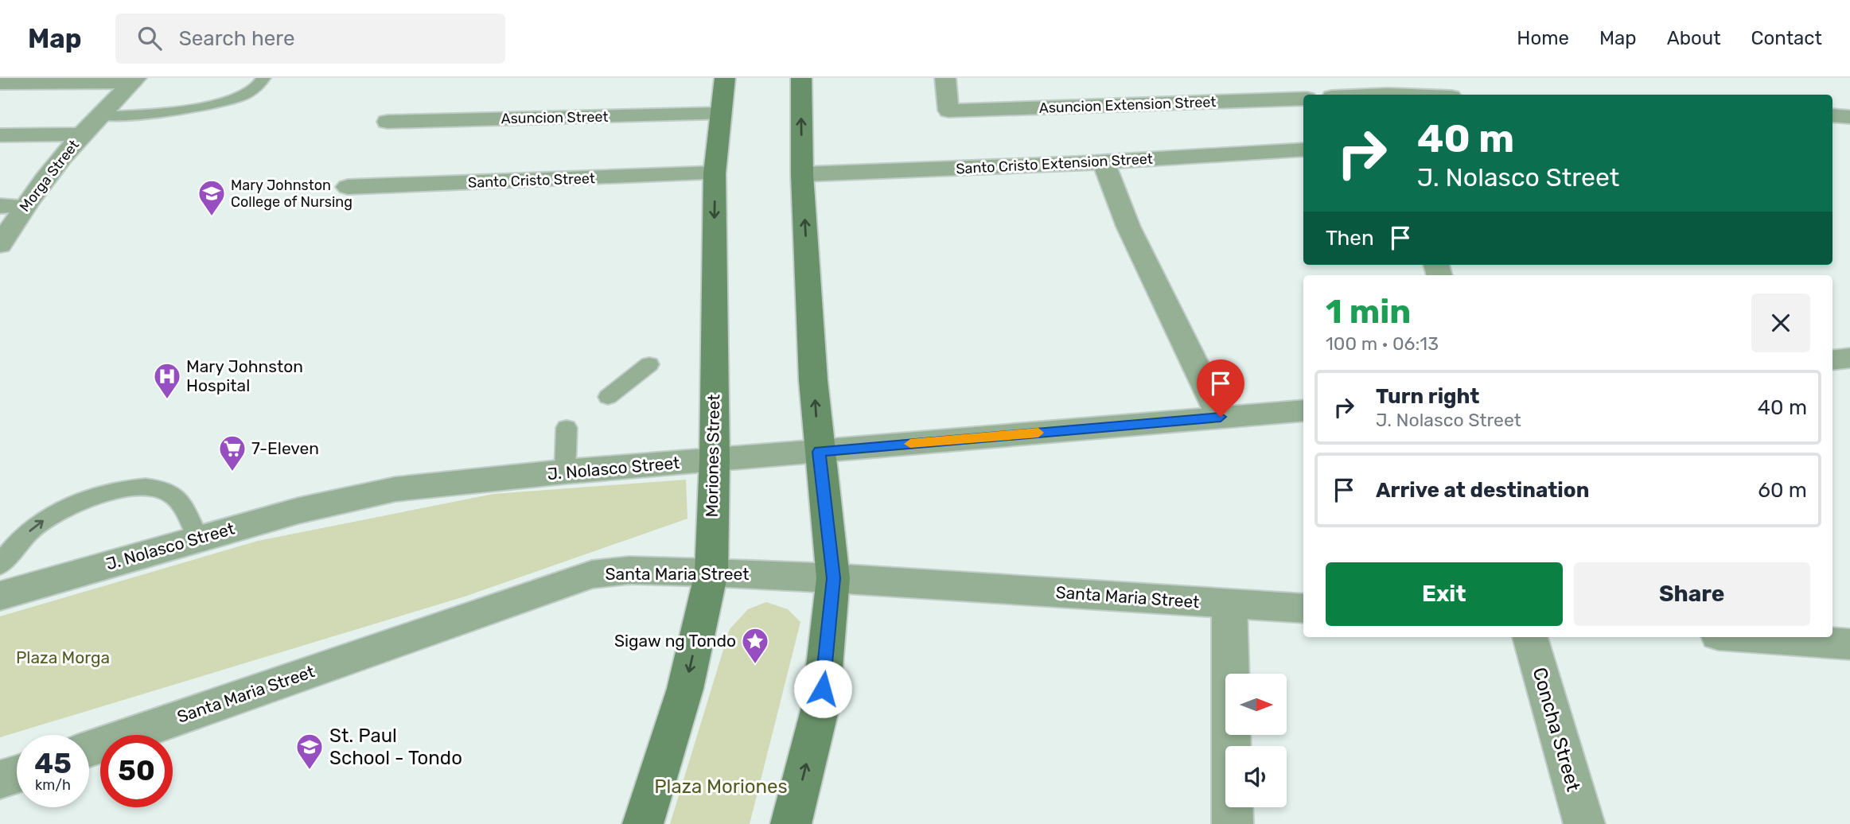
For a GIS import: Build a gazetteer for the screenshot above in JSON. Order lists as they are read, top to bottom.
{
  "streets": {
    "main road": ["Moriones Street"],
    "street": [
      "Asuncion Extension Street",
      "Asuncion Street",
      "Santo Cristo Extension Street",
      "Morga Street",
      "Santo Cristo Street",
      "J. Nolasco Street",
      "Santa Maria Street",
      "Concha Street"
    ]
  },
  "crossings": [
    ["Asuncion Street", "Moriones Street"],
    ["Santo Cristo Street", "Moriones Street"],
    ["Moriones Street", "J. Nolasco Street"],
    ["Moriones Street", "Santa Maria Street"]
  ],
  "parks": ["Plaza Morga", "Plaza Moriones"],
  "places": {
    "school or university": ["Mary Johnston College of Nursing", "St. Paul School - Tondo"],
    "hospital": ["Mary Johnston Hospital"],
    "supermarket": ["7-Eleven"],
    "place": ["Sigaw ng Tondo"]
  },
  "north": "right",
  "page": {
    "header": "Map",
    "search": "Search here",
    "nav": [
      "Home",
      "Map",
      "About",
      "Contact"
    ],
    "turn": ["40 m", "J. Nolasco Street"],
    "then": "Then",
    "heading": ["1 min", "100 m · 06:13"],
    "list": [
      {
        "name": "Turn right",
        "note": "J. Nolasco Street",
        "value": "40 m"
      },
      {
        "name": "Arrive at destination",
        "value": "60 m"
      }
    ],
    "buttons": ["Exit", "Share"],
    "speed": "45 km/h",
    "limit": "50"
  }
}
